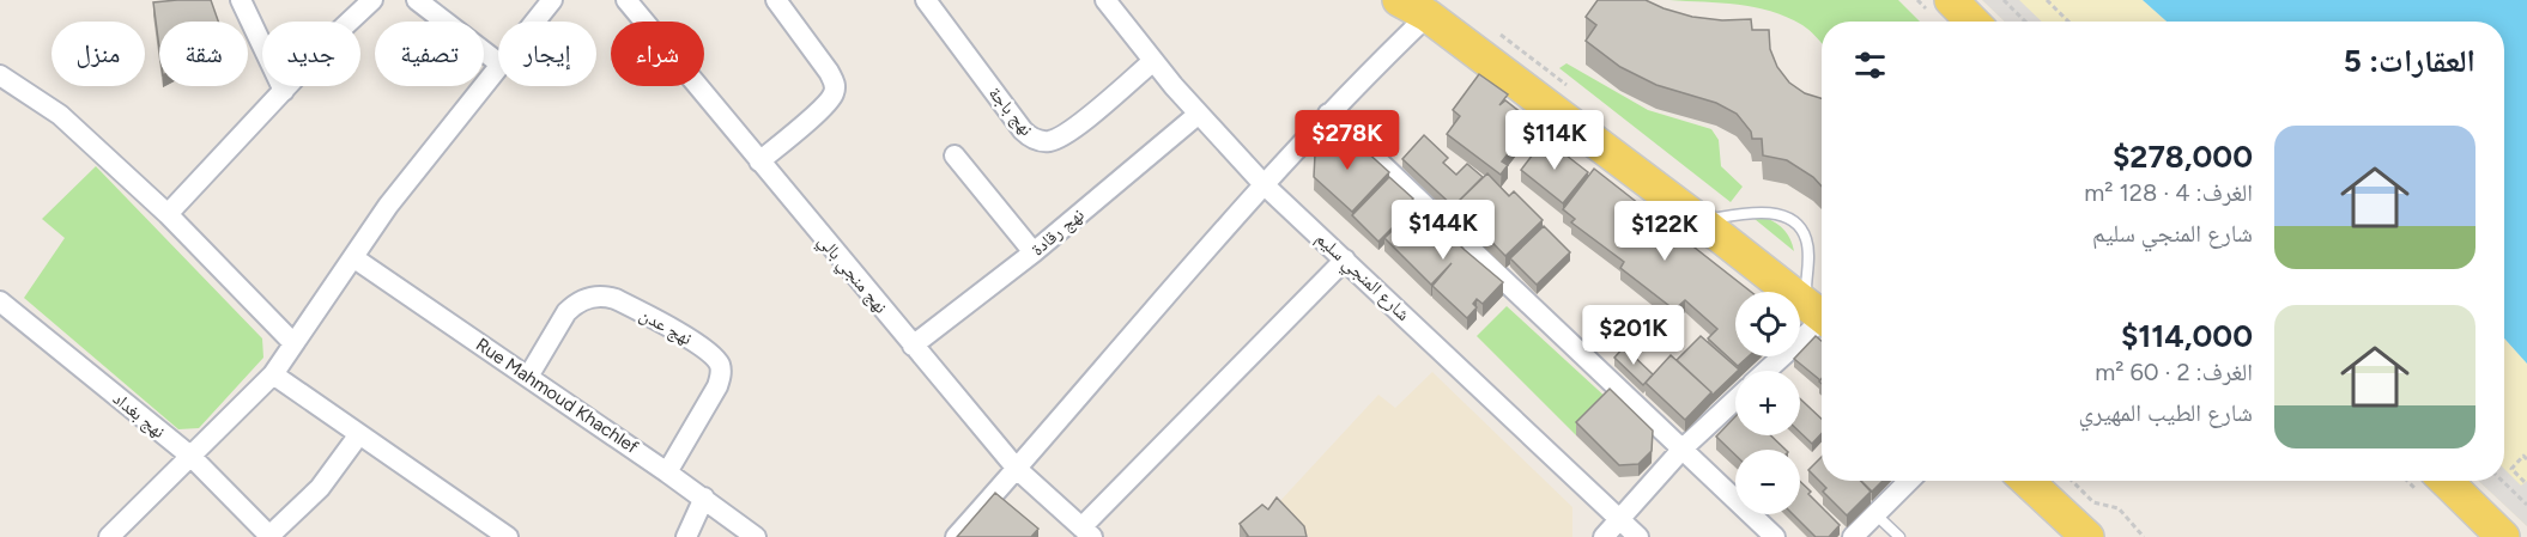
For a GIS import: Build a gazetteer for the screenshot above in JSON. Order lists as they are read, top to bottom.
{
  "streets": {
    "street": [
      "نهج باجة",
      "نهج رقادة",
      "نهج منجي بالي",
      "شارع المنجي سليم",
      "نهج عدن",
      "Rue Mahmoud Khachlef",
      "نهج بغداد"
    ]
  },
  "crossings": [
    ["نهج باجة", "شارع المنجي سليم"],
    ["نهج رقادة", "نهج منجي بالي"],
    ["نهج رقادة", "شارع المنجي سليم"],
    ["نهج عدن", "Rue Mahmoud Khachlef"]
  ],
  "page": {
    "chip": [
      "شراء",
      "إيجار",
      "تصفية",
      "جديد",
      "شقة",
      "منزل"
    ],
    "heading": "العقارات: 5",
    "list": [
      {
        "name": "$278,000",
        "note": "الغرف: 4 · 128 m² · شارع المنجي سليم"
      },
      {
        "name": "$114,000",
        "note": "الغرف: 2 · 60 m² · شارع الطيب المهيري"
      }
    ],
    "price": [
      "$278K",
      "$114K",
      "$144K",
      "$122K",
      "$201K"
    ],
    "map_buttons": ["+", "−"]
  }
}
